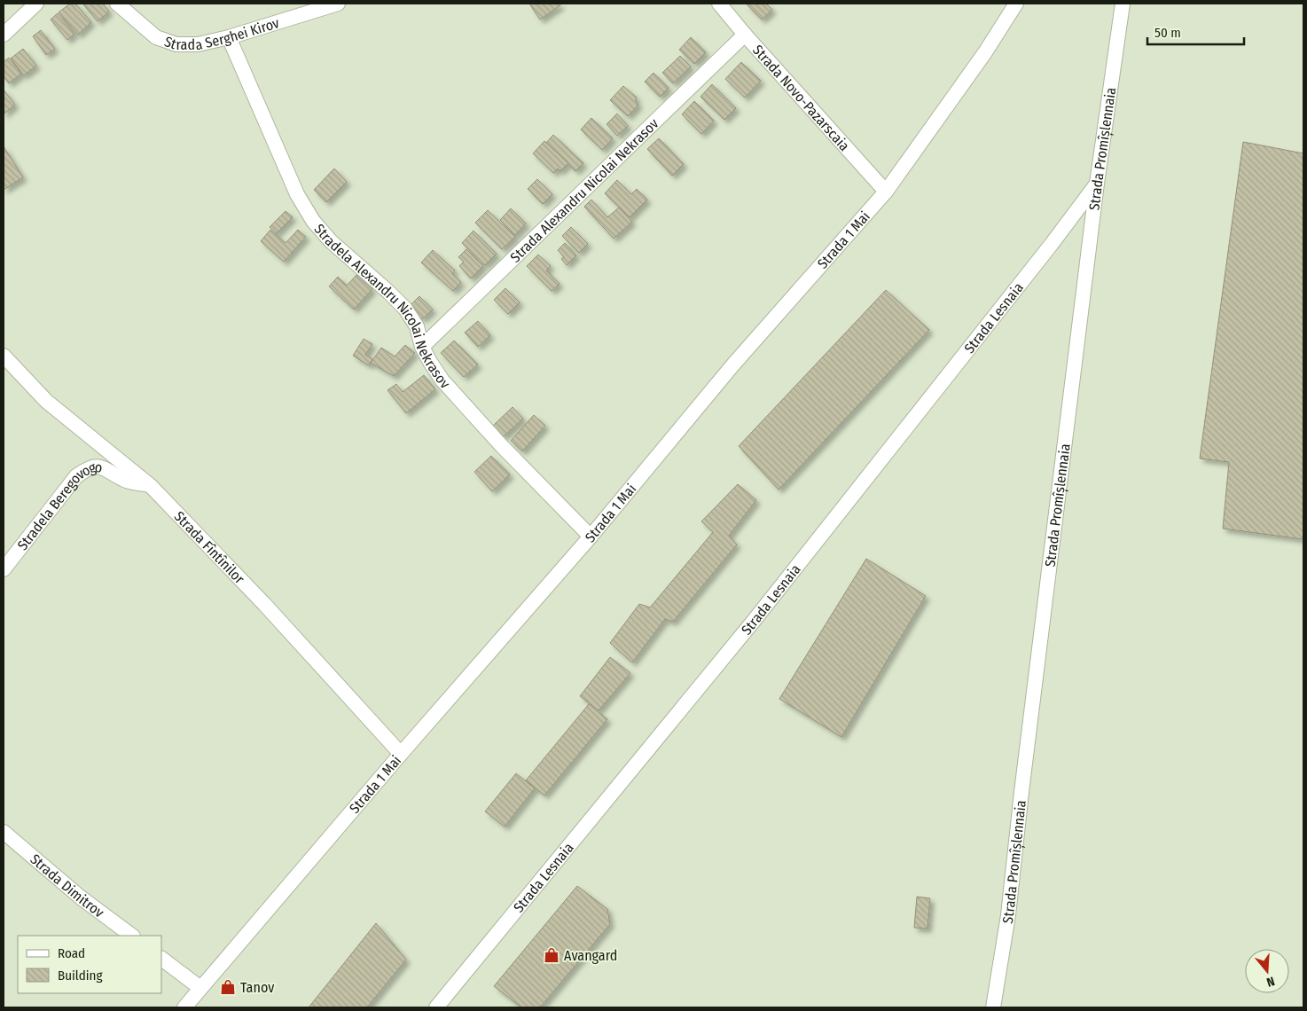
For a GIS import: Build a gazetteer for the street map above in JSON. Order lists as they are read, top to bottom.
{
  "streets": {
    "street": [
      "Strada Serghei Kirov",
      "Strada Novo-Pazarscaia",
      "Strada Promîșlennaia",
      "Strada Alexandru Nicolai Nekrasov",
      "Strada 1 Mai",
      "Stradela Alexandru Nicolai Nekrasov",
      "Strada Lesnaia",
      "Stradela Beregovogo",
      "Strada Fîntînilor",
      "Strada Dimitrov"
    ]
  },
  "crossings": [
    ["Strada Serghei Kirov", "Stradela Alexandru Nicolai Nekrasov"],
    ["Strada Novo-Pazarscaia", "Strada Alexandru Nicolai Nekrasov"],
    ["Strada Novo-Pazarscaia", "Strada 1 Mai"],
    ["Strada Promîșlennaia", "Strada Lesnaia"],
    ["Strada Alexandru Nicolai Nekrasov", "Stradela Alexandru Nicolai Nekrasov"],
    ["Strada 1 Mai", "Stradela Alexandru Nicolai Nekrasov"],
    ["Strada 1 Mai", "Strada Fîntînilor"],
    ["Stradela Beregovogo", "Strada Fîntînilor"]
  ],
  "places": {
    "shop": ["Avangard", "Tanov"]
  },
  "legend": ["Road", "Building"],
  "scale_bar": "50 m",
  "north": "bottom"
}
